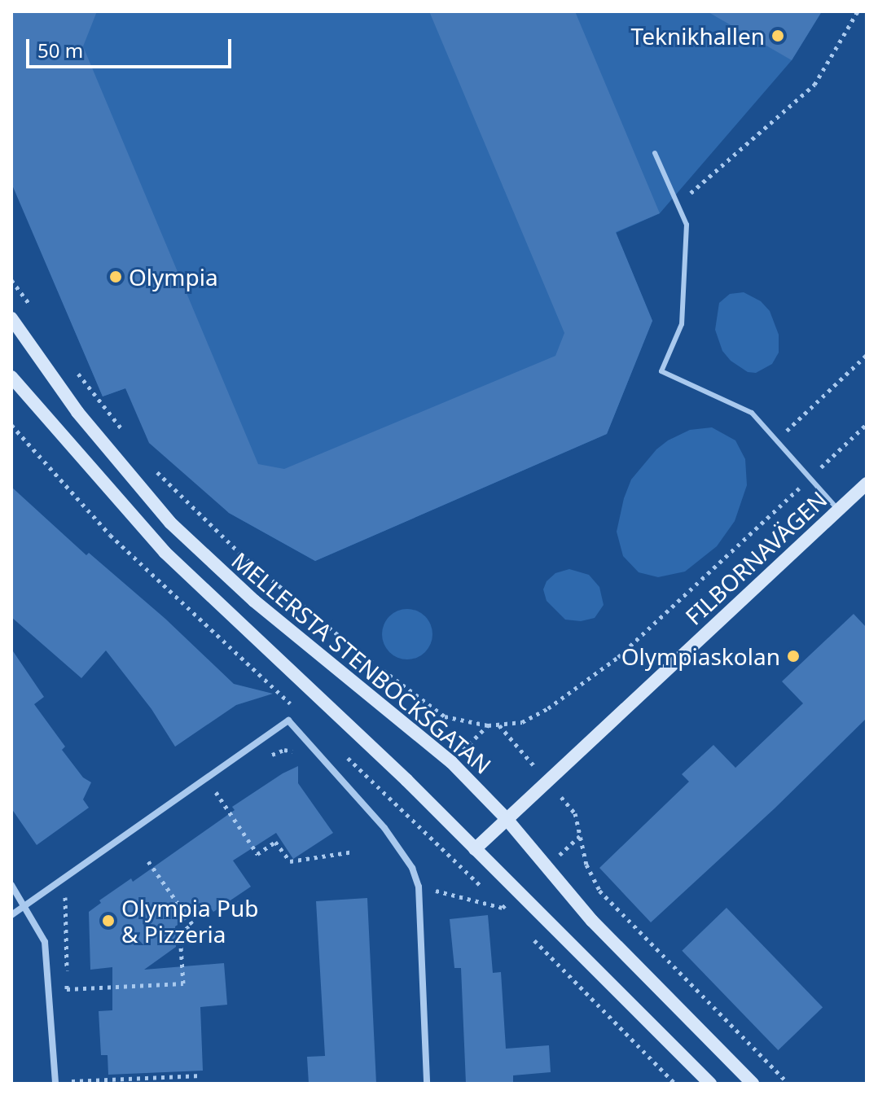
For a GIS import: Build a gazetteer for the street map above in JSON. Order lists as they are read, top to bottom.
{
  "streets": {
    "main road": ["FILBORNAVÄGEN", "MELLERSTA STENBOCKSGATAN"]
  },
  "crossings": [
    ["FILBORNAVÄGEN", "MELLERSTA STENBOCKSGATAN"]
  ],
  "places": [
    "Teknikhallen",
    "Olympia",
    "Olympiaskolan",
    "Olympia Pub & Pizzeria"
  ],
  "scale_bar": "50 m"
}
